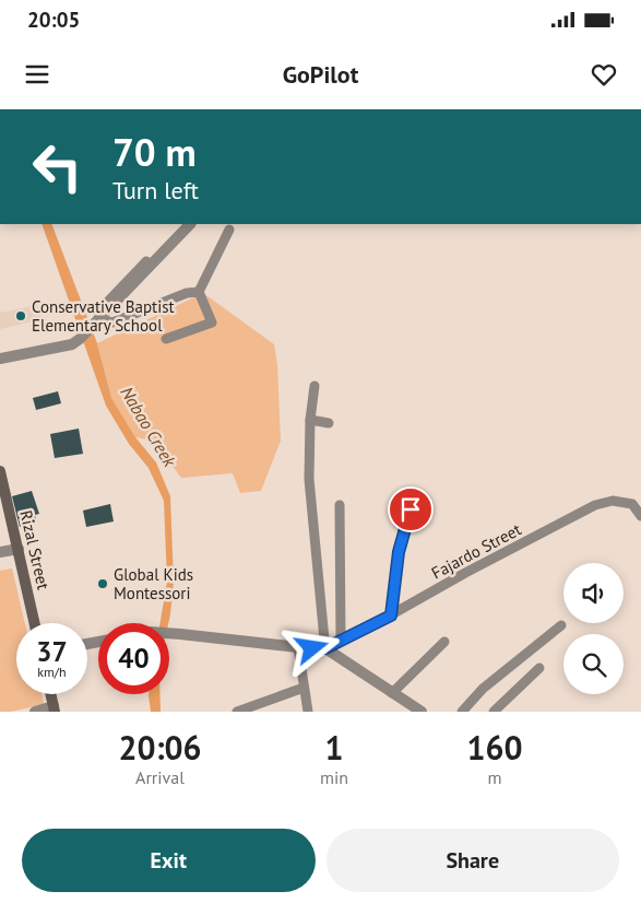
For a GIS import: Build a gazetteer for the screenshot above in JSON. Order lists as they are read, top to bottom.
{
  "streets": {
    "main road": ["Rizal Street"],
    "street": ["Fajardo Street"]
  },
  "water": ["Nabao Creek"],
  "places": ["Conservative Baptist Elementary School", "Global Kids Montessori"],
  "page": {
    "status": "20:05",
    "header": "GoPilot",
    "turn": ["70 m", "Turn left"],
    "speed": "37 km/h",
    "limit": "40",
    "eta": [
      "20:06",
      "Arrival",
      "1",
      "min",
      "160",
      "m"
    ],
    "buttons": ["Exit", "Share"]
  }
}
